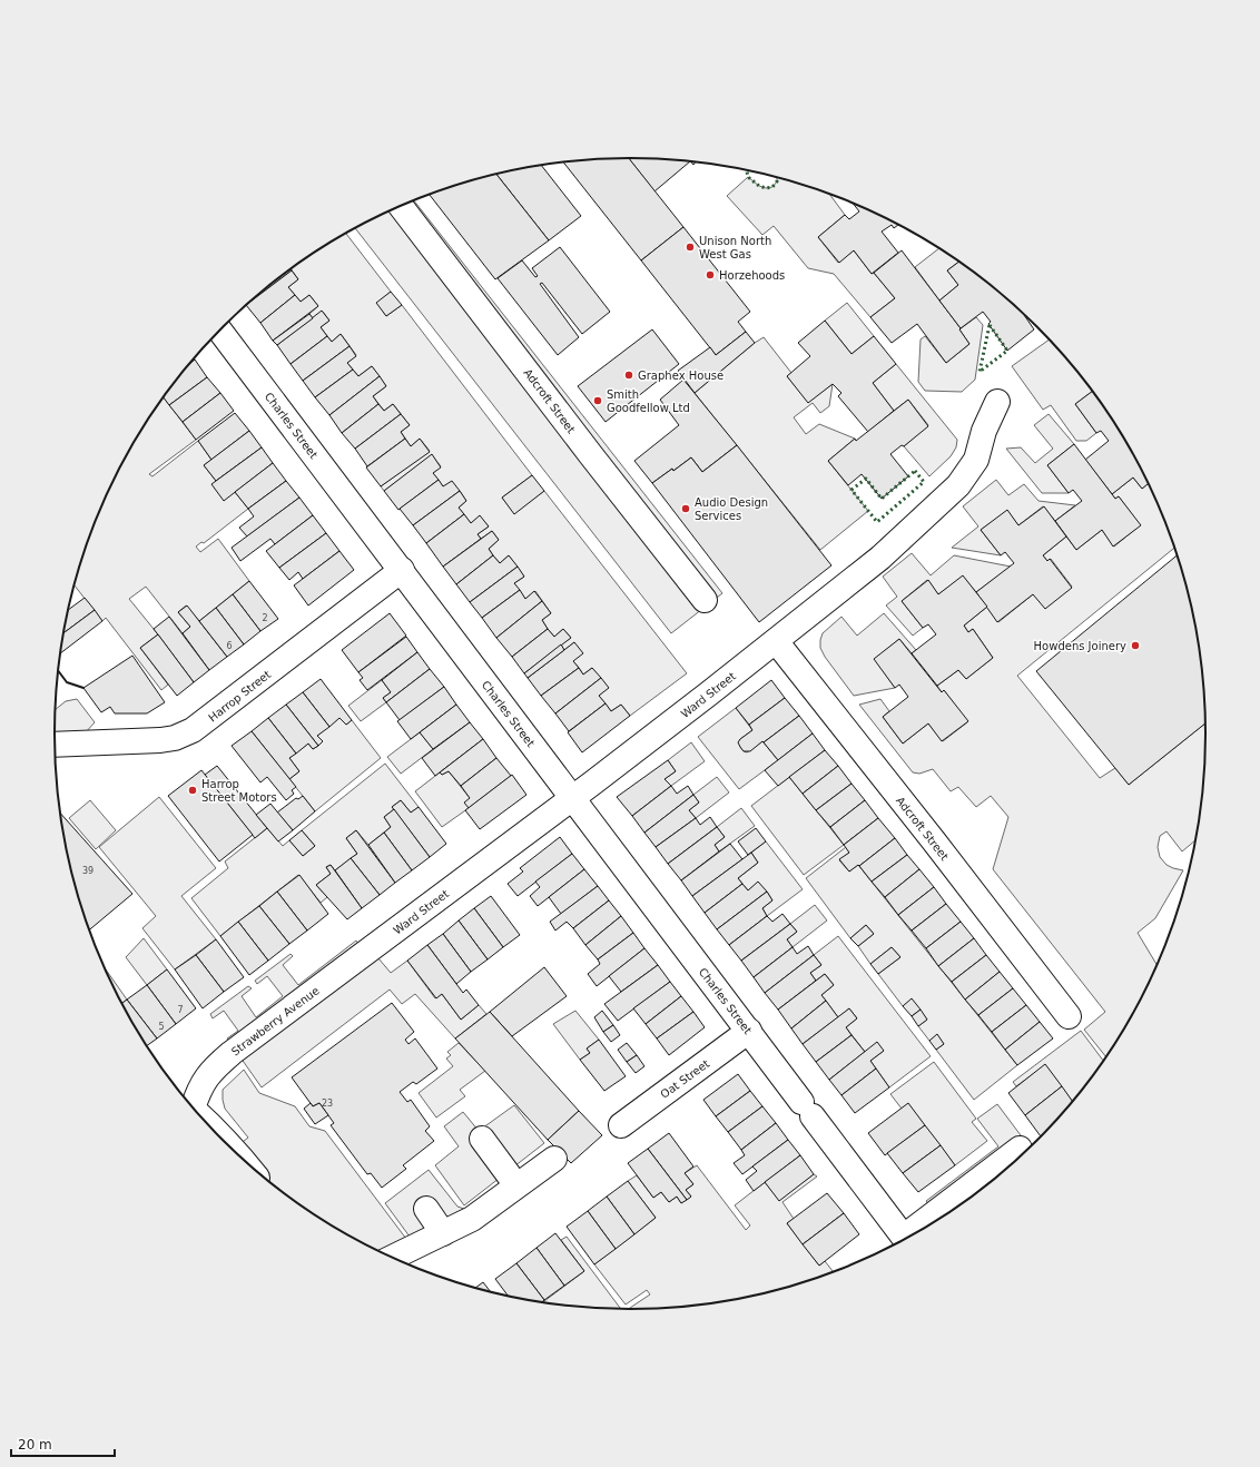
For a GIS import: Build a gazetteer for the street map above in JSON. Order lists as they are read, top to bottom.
{
  "streets": {
    "street": [
      "Adcroft Street",
      "Charles Street",
      "Ward Street",
      "Harrop Street",
      "Strawberry Avenue",
      "Oat Street"
    ]
  },
  "crossings": [
    ["Adcroft Street", "Ward Street"],
    ["Charles Street", "Ward Street"],
    ["Charles Street", "Harrop Street"],
    ["Charles Street", "Oat Street"],
    ["Ward Street", "Strawberry Avenue"]
  ],
  "places": [
    "Unison North West Gas",
    "Horzehoods",
    "Graphex House",
    "Smith Goodfellow Ltd",
    "Audio Design Services",
    "Howdens Joinery",
    "Harrop Street Motors"
  ],
  "house_numbers": [
    "2",
    "6",
    "39",
    "7",
    "5",
    "23"
  ],
  "scale_bar": "20 m"
}
